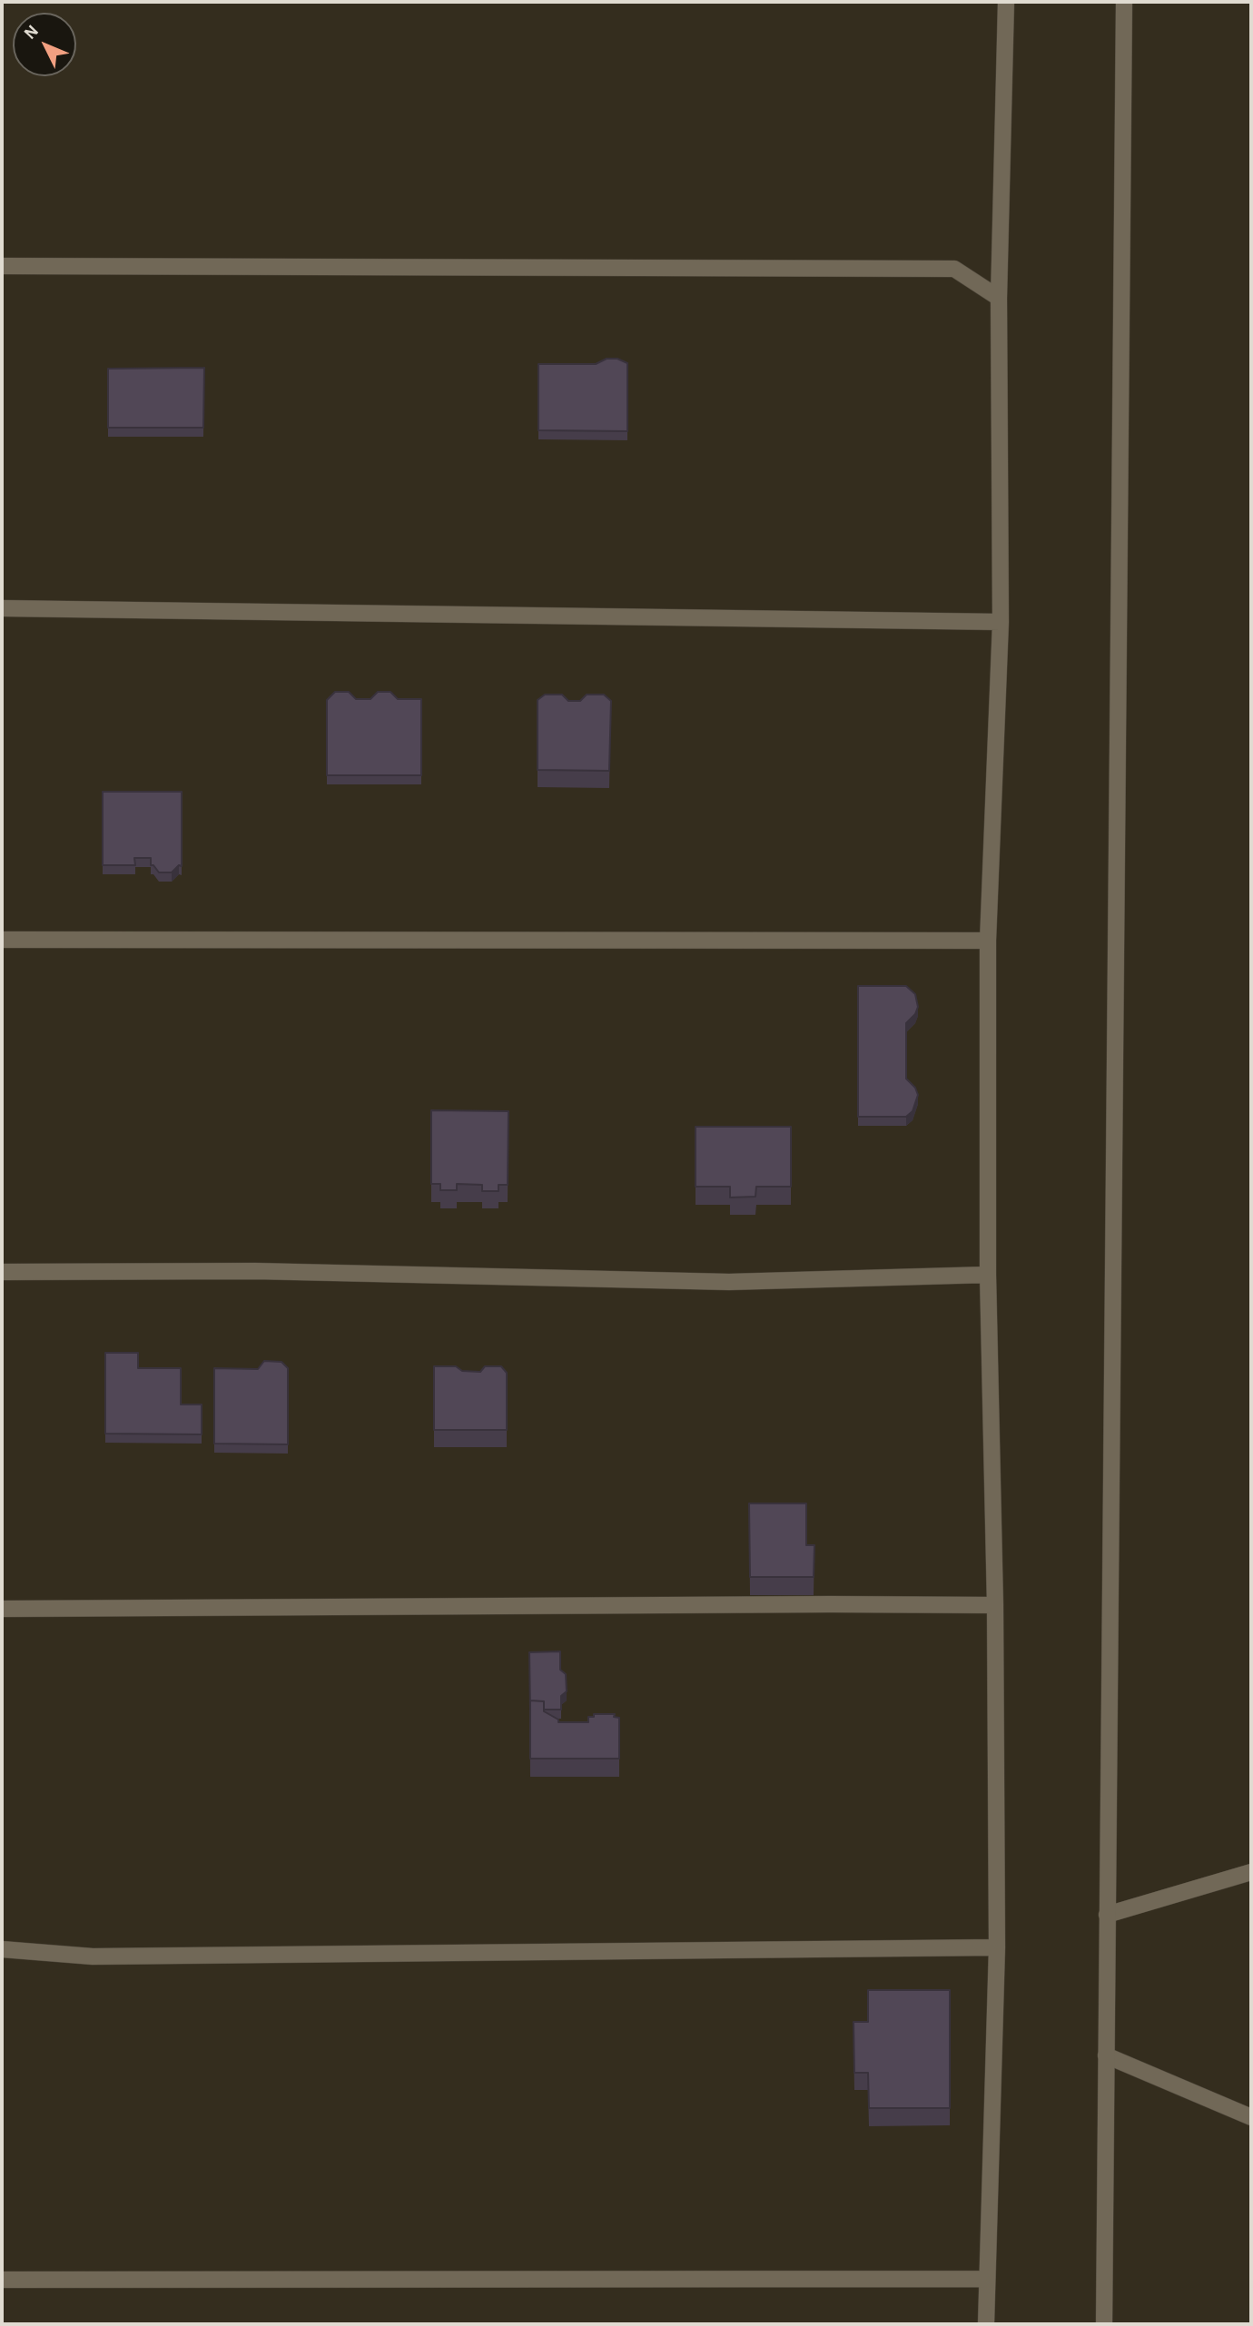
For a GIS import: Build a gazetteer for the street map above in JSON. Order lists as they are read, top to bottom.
{
  "north": "top left"
}
